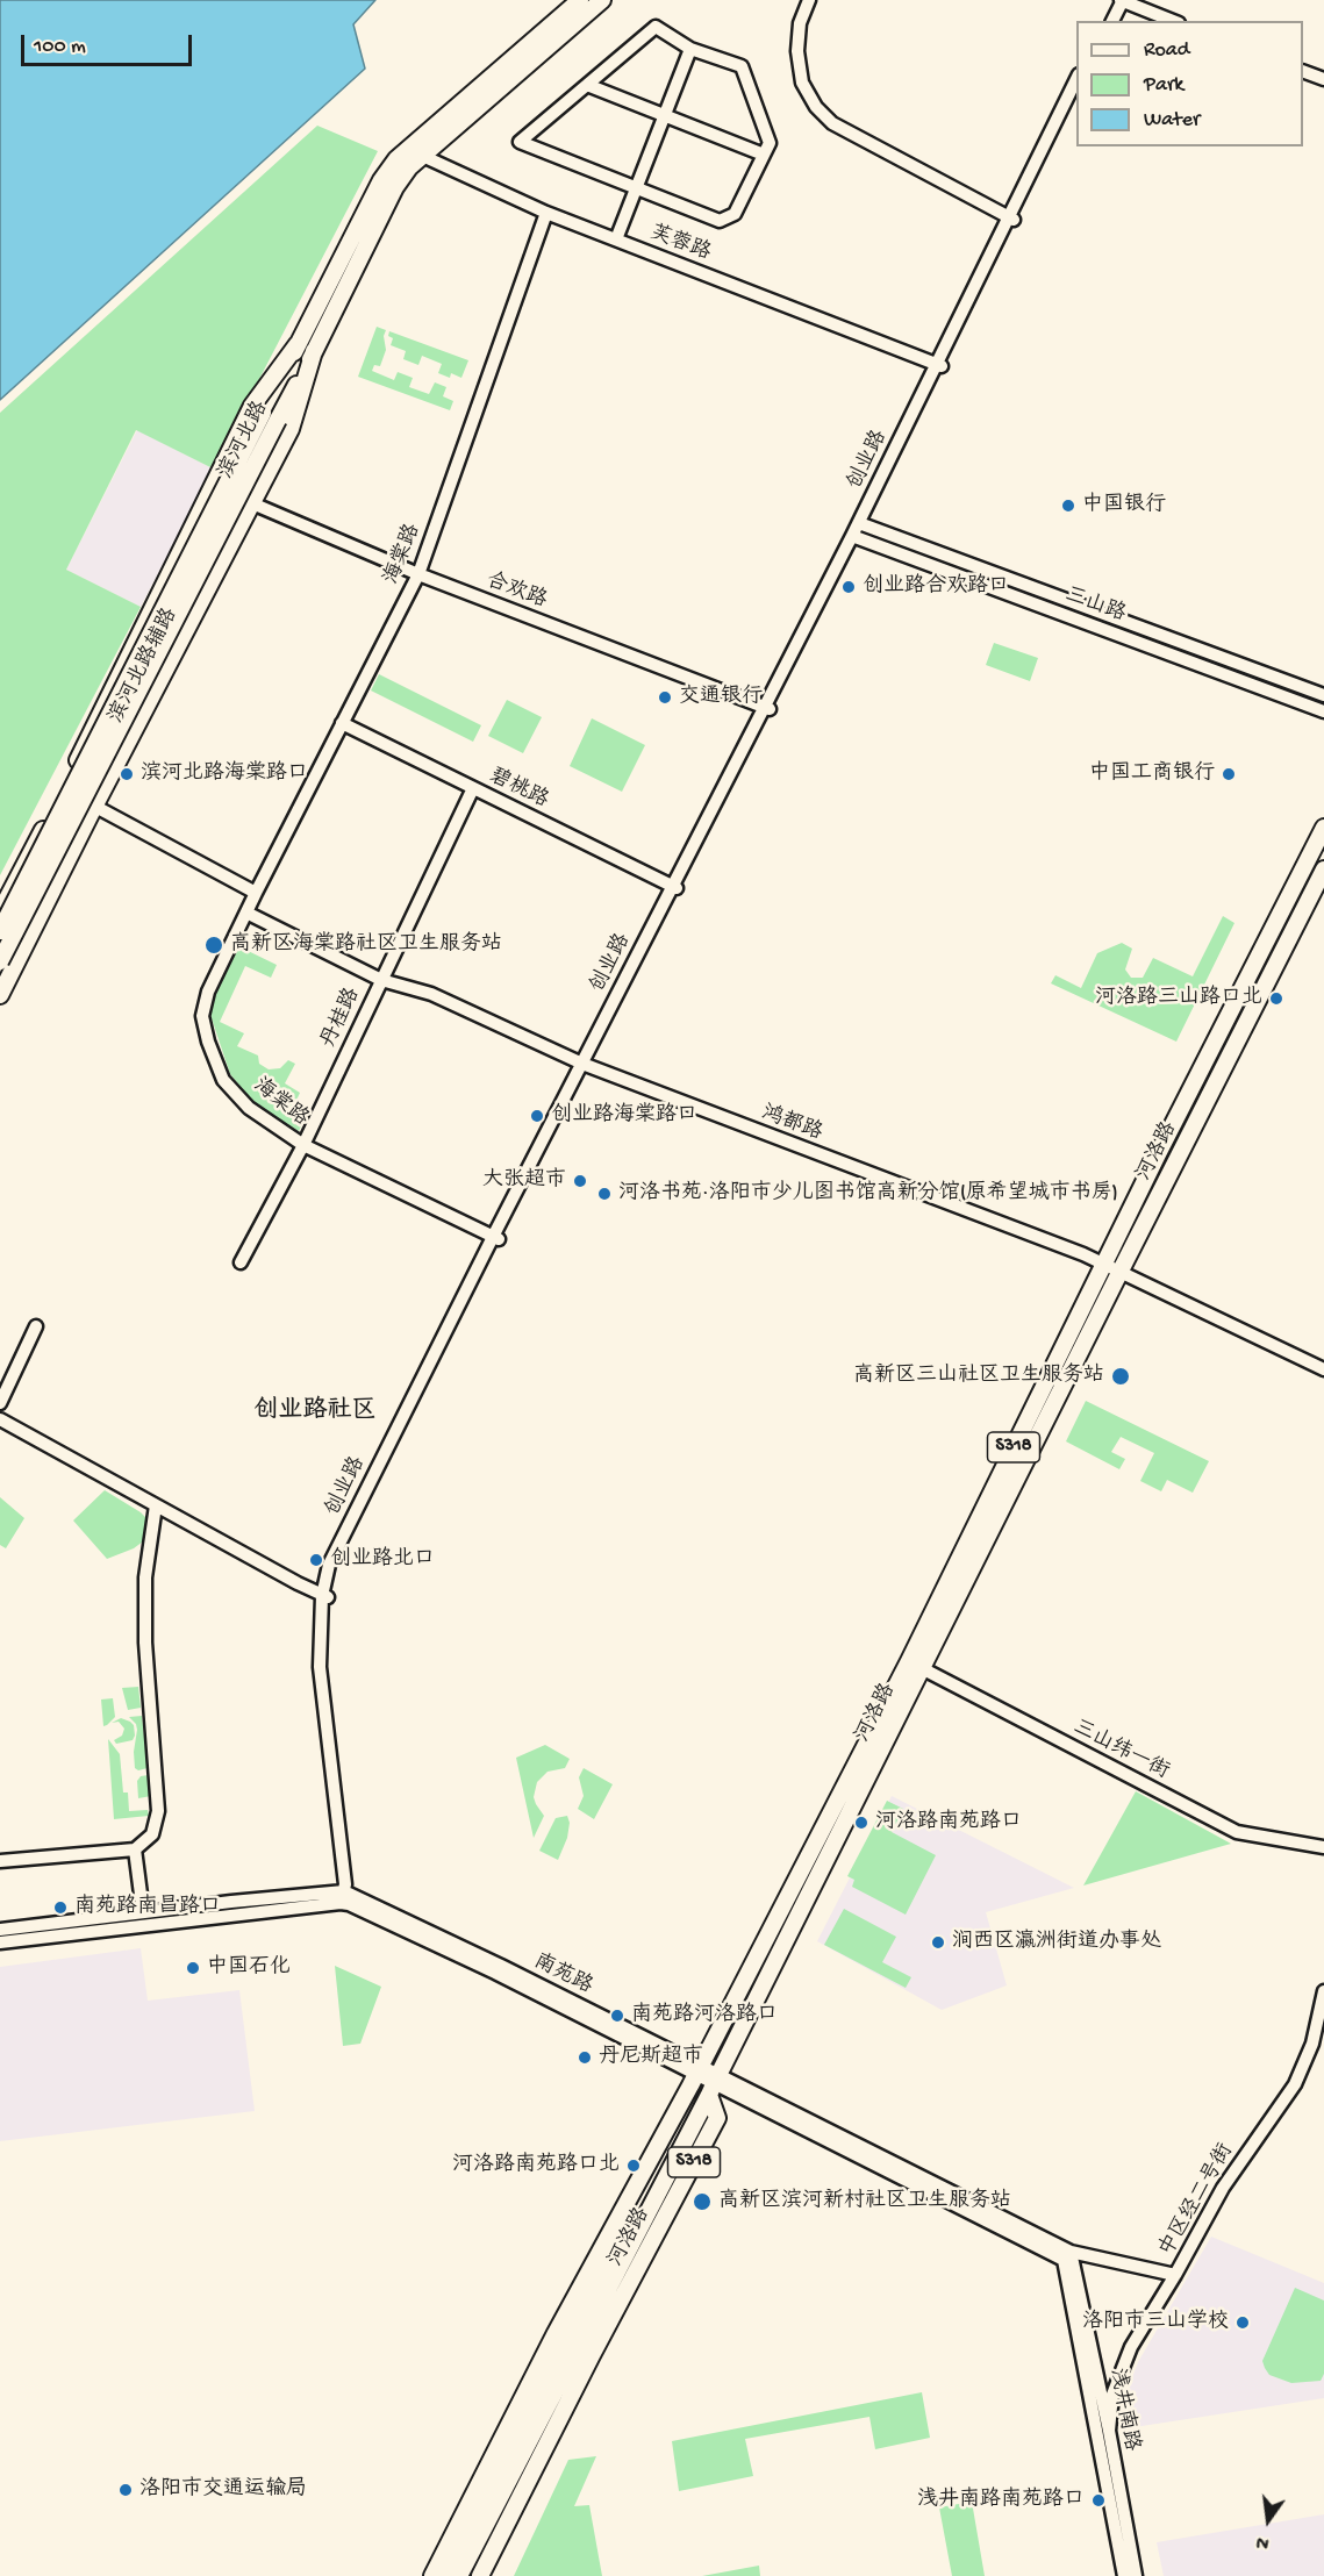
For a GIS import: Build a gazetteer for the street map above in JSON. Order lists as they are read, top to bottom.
{
  "streets": {
    "main road": [
      "滨河北路",
      "滨河北路辅路",
      "河洛路",
      "S318"
    ],
    "street": [
      "芙蓉路",
      "创业路",
      "海棠路",
      "合欢路",
      "三山路",
      "碧桃路",
      "丹桂路",
      "鸿都路",
      "三山纬一街",
      "南苑路",
      "中区经二号街",
      "浅井南路"
    ]
  },
  "crossings": [
    ["芙蓉路", "滨河北路"],
    ["芙蓉路", "创业路"],
    ["芙蓉路", "海棠路"],
    ["滨河北路", "滨河北路辅路"],
    ["创业路", "海棠路"],
    ["创业路", "合欢路"],
    ["创业路", "三山路"],
    ["创业路", "碧桃路"],
    ["创业路", "鸿都路"],
    ["创业路", "南苑路"],
    ["海棠路", "合欢路"],
    ["海棠路", "碧桃路"],
    ["海棠路", "丹桂路"],
    ["海棠路", "鸿都路"],
    ["合欢路", "滨河北路辅路"],
    ["碧桃路", "丹桂路"],
    ["丹桂路", "鸿都路"],
    ["鸿都路", "河洛路"],
    ["河洛路", "三山纬一街"],
    ["河洛路", "南苑路"],
    ["南苑路", "中区经二号街"],
    ["南苑路", "浅井南路"],
    ["中区经二号街", "浅井南路"]
  ],
  "districts": ["创业路社区"],
  "places": [
    "中国银行",
    "创业路合欢路口",
    "交通银行",
    "滨河北路海棠路口",
    "中国工商银行",
    "高新区海棠路社区卫生服务站",
    "河洛路三山路口北",
    "创业路海棠路口",
    "大张超市",
    "河洛书苑·洛阳市少儿图书馆高新分馆(原希望城市书房)",
    "高新区三山社区卫生服务站",
    "创业路北口",
    "河洛路南苑路口",
    "南苑路南昌路口",
    "涧西区瀛洲街道办事处",
    "中国石化",
    "南苑路河洛路口",
    "丹尼斯超市",
    "河洛路南苑路口北",
    "高新区滨河新村社区卫生服务站",
    "洛阳市三山学校",
    "洛阳市交通运输局",
    "浅井南路南苑路口"
  ],
  "legend": ["Road", "Park", "Water"],
  "scale_bar": "100 m",
  "north": "bottom"
}
